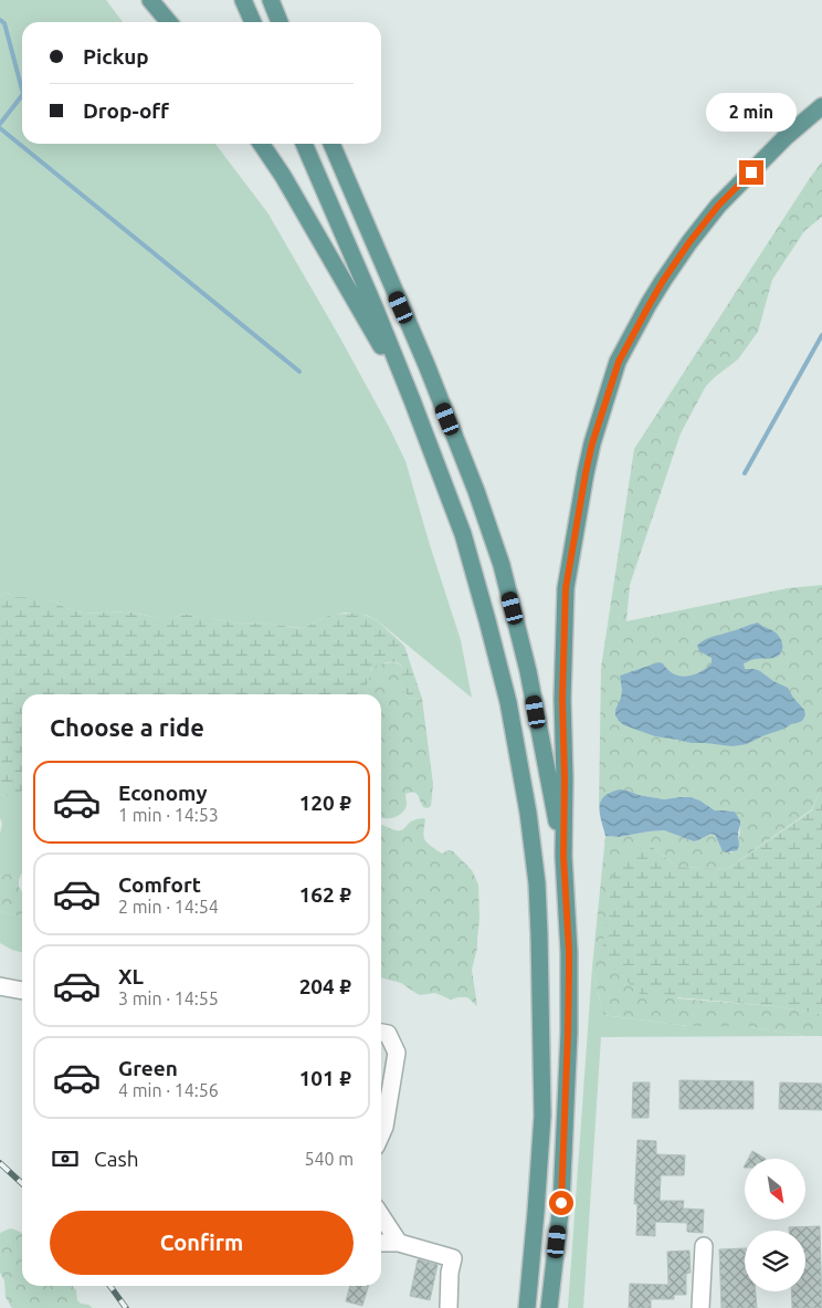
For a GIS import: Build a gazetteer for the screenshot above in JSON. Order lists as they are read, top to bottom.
{
  "north": "bottom right",
  "page": {
    "banner": ["Pickup", "Drop-off"],
    "bubble": "2 min",
    "heading": "Choose a ride",
    "list": [
      {
        "name": "Economy",
        "note": "1 min · 14:53",
        "value": "120 ₽"
      },
      {
        "name": "Comfort",
        "note": "2 min · 14:54",
        "value": "162 ₽"
      },
      {
        "name": "XL",
        "note": "3 min · 14:55",
        "value": "204 ₽"
      },
      {
        "name": "Green",
        "note": "4 min · 14:56",
        "value": "101 ₽"
      }
    ],
    "pay": ["Cash", "540 m"],
    "buttons": "Confirm"
  }
}
